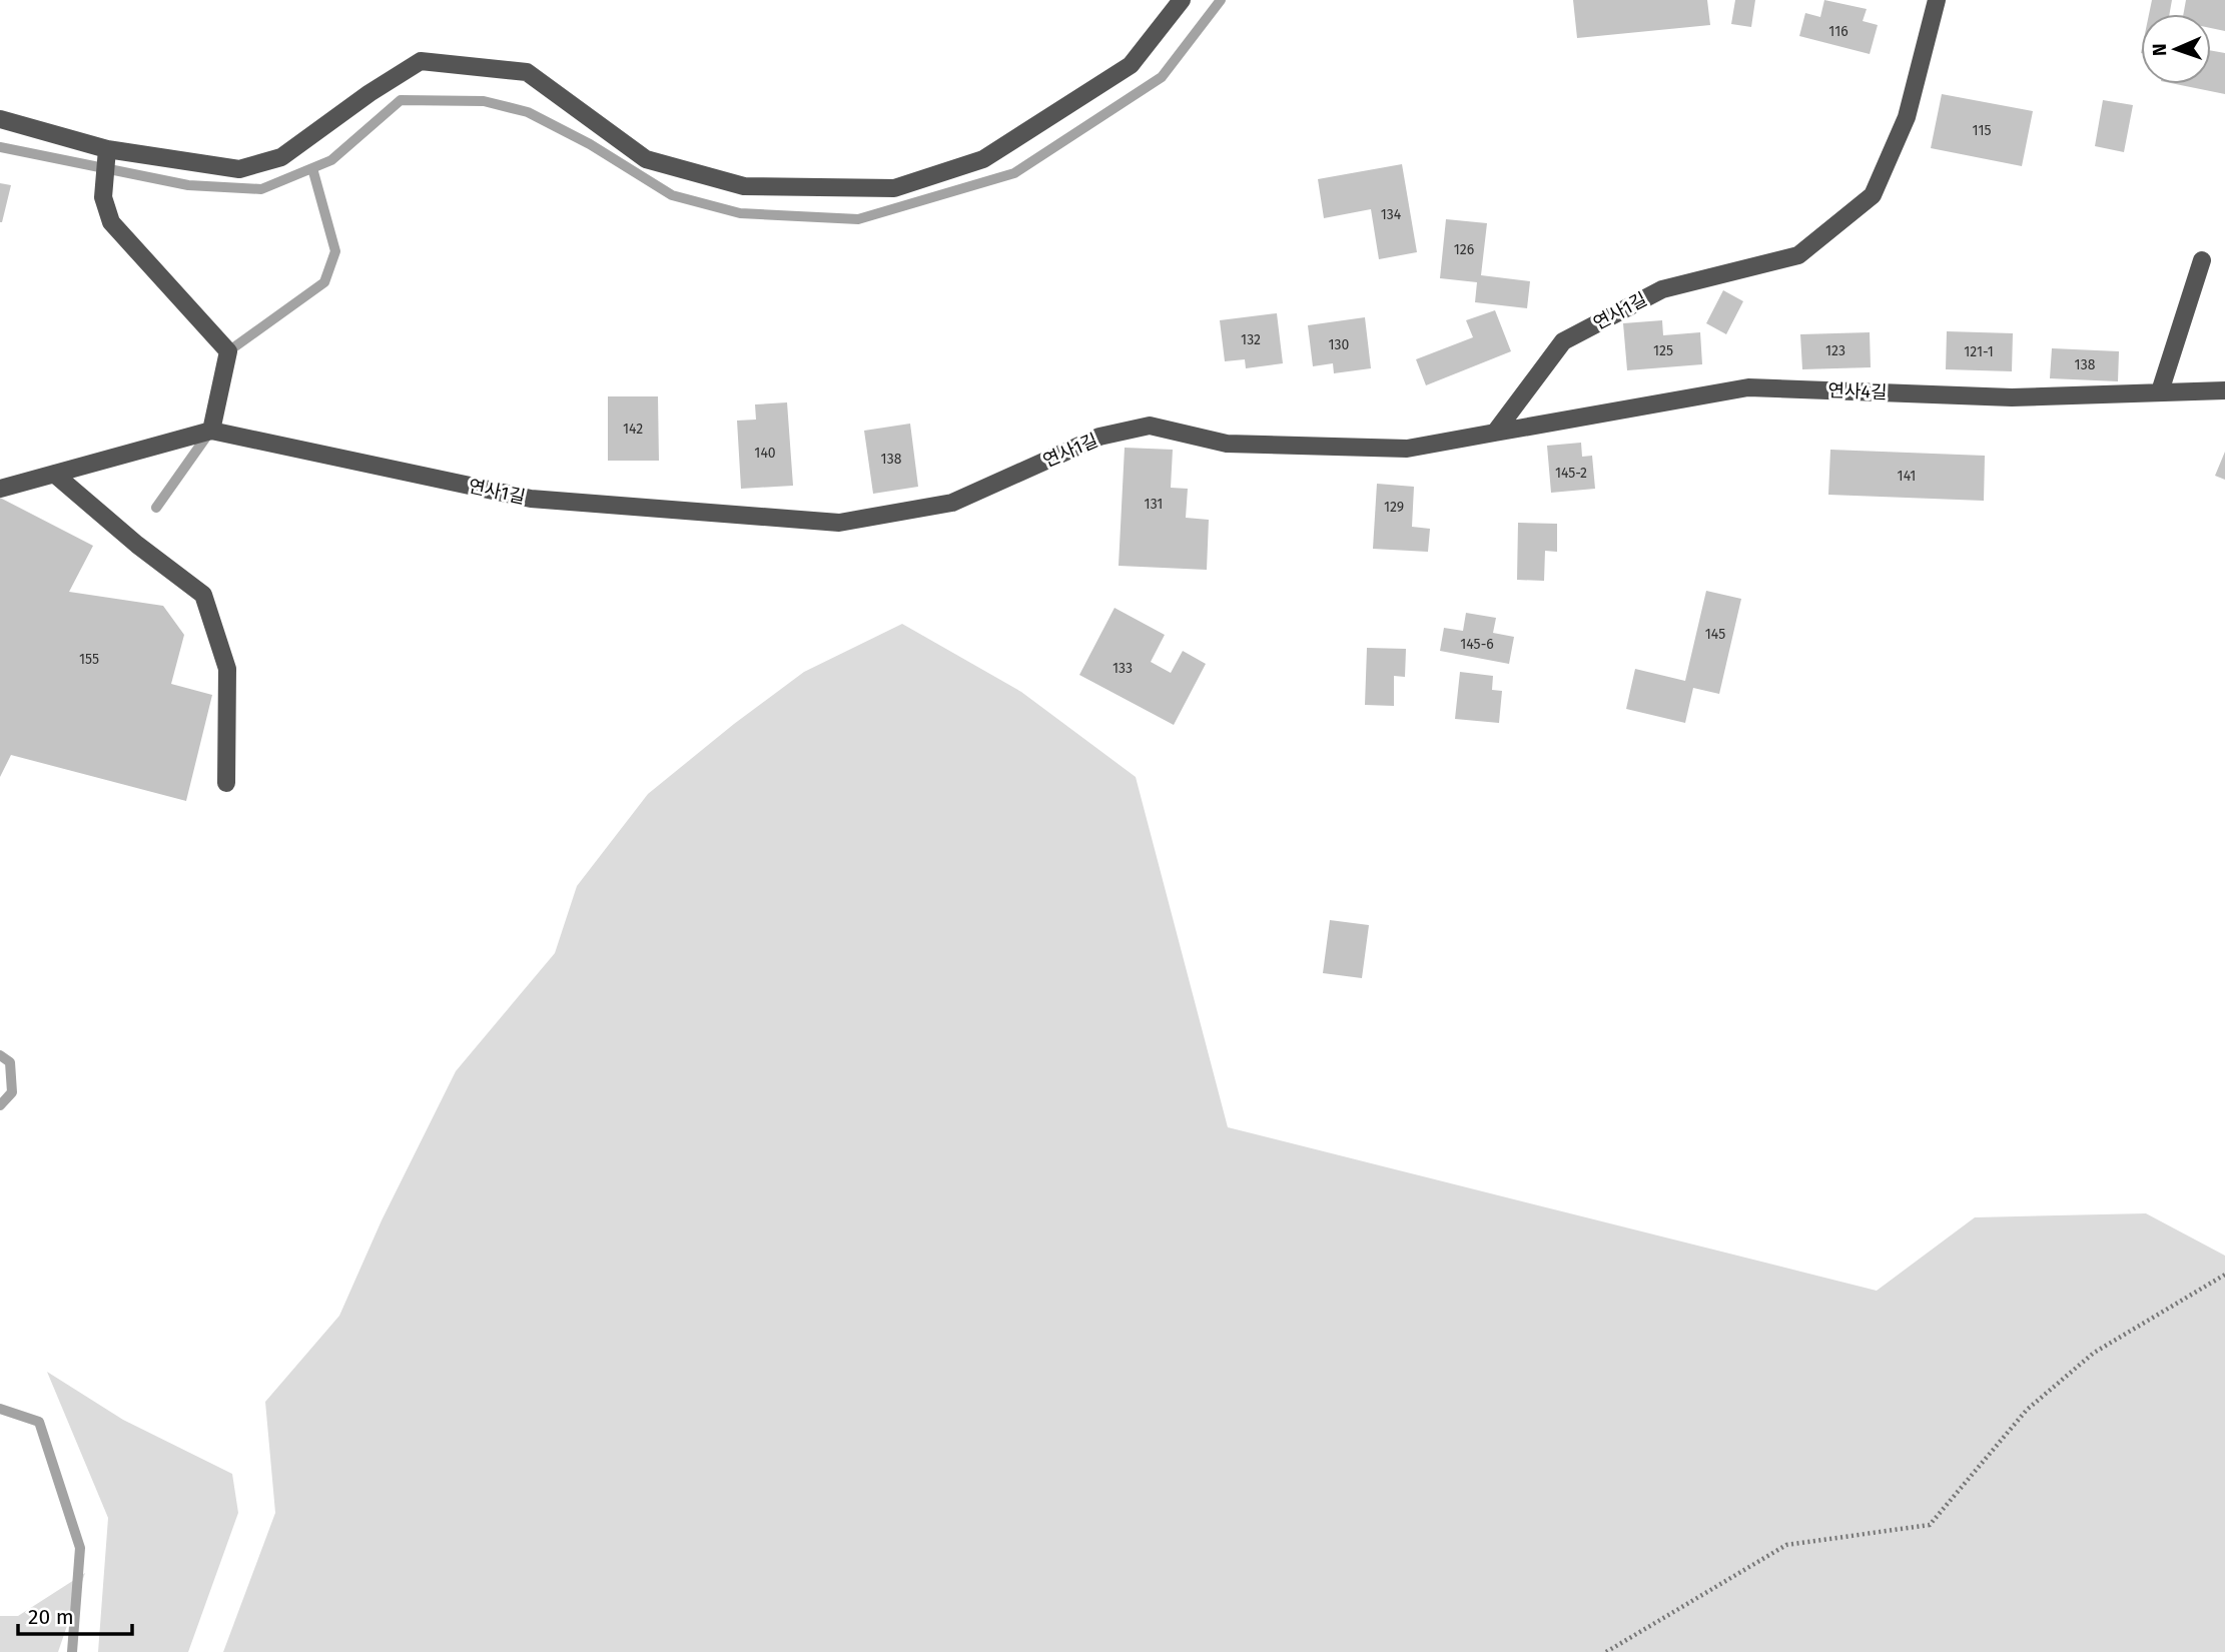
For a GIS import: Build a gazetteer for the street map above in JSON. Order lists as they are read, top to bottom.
{
  "streets": {
    "street": ["연사1길", "연사4길"]
  },
  "crossings": [
    ["연사1길", "연사4길"]
  ],
  "house_numbers": [
    "116",
    "115",
    "134",
    "126",
    "132",
    "130",
    "125",
    "123",
    "121-1",
    "138",
    "142",
    "140",
    "138",
    "145-2",
    "141",
    "131",
    "129",
    "145",
    "145-6",
    "155",
    "133"
  ],
  "scale_bar": "20 m",
  "north": "left"
}
